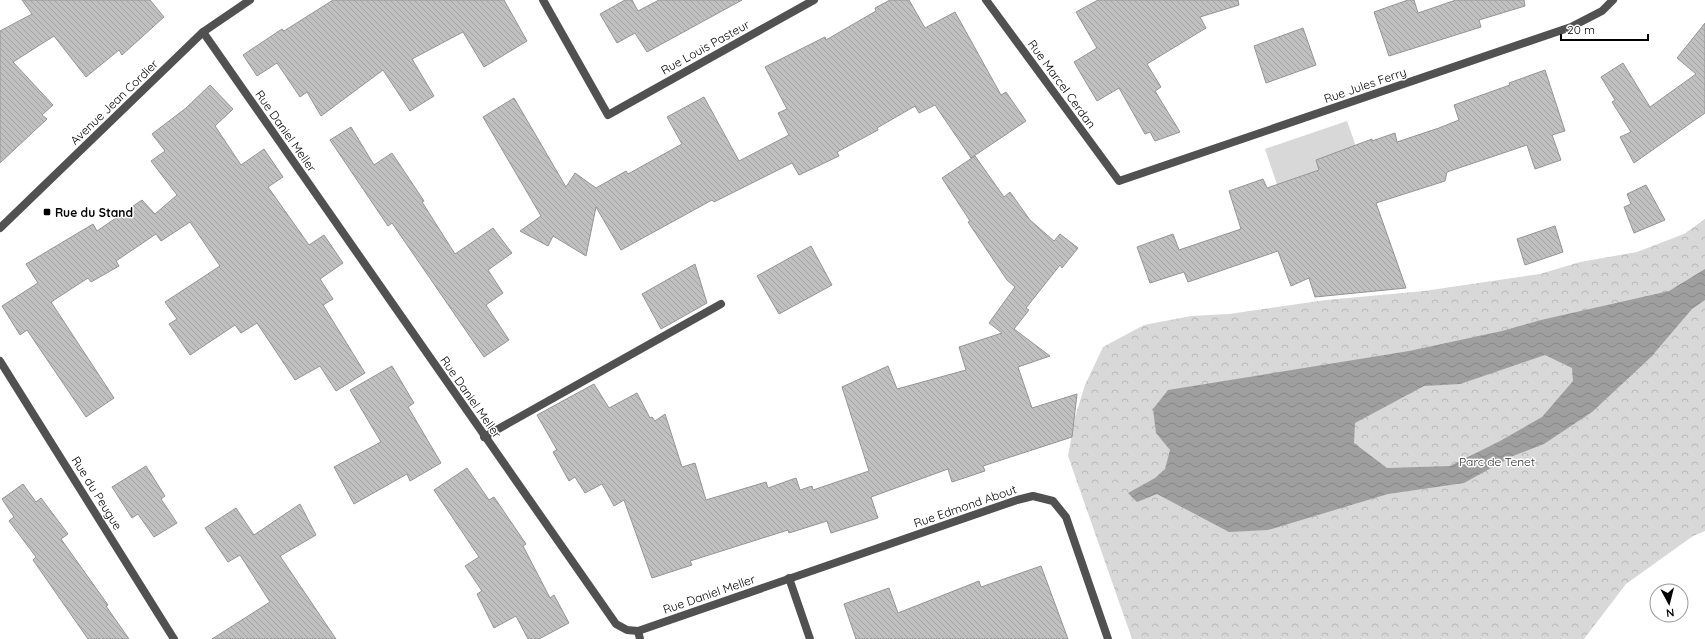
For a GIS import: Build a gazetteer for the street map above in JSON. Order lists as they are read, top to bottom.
{
  "streets": {
    "street": [
      "Rue Louis Pasteur",
      "Rue Marcel Cerdan",
      "Rue Jules Ferry",
      "Avenue Jean Cordier",
      "Rue Daniel Meller",
      "Rue du Peugue",
      "Rue Edmond About"
    ]
  },
  "crossings": [
    ["Rue Marcel Cerdan", "Rue Jules Ferry"],
    ["Avenue Jean Cordier", "Rue Daniel Meller"],
    ["Rue Daniel Meller", "Rue Edmond About"]
  ],
  "parks": ["Parc de Tenet"],
  "places": {
    "transit": ["Rue du Stand"]
  },
  "scale_bar": "20 m",
  "north": "bottom"
}
